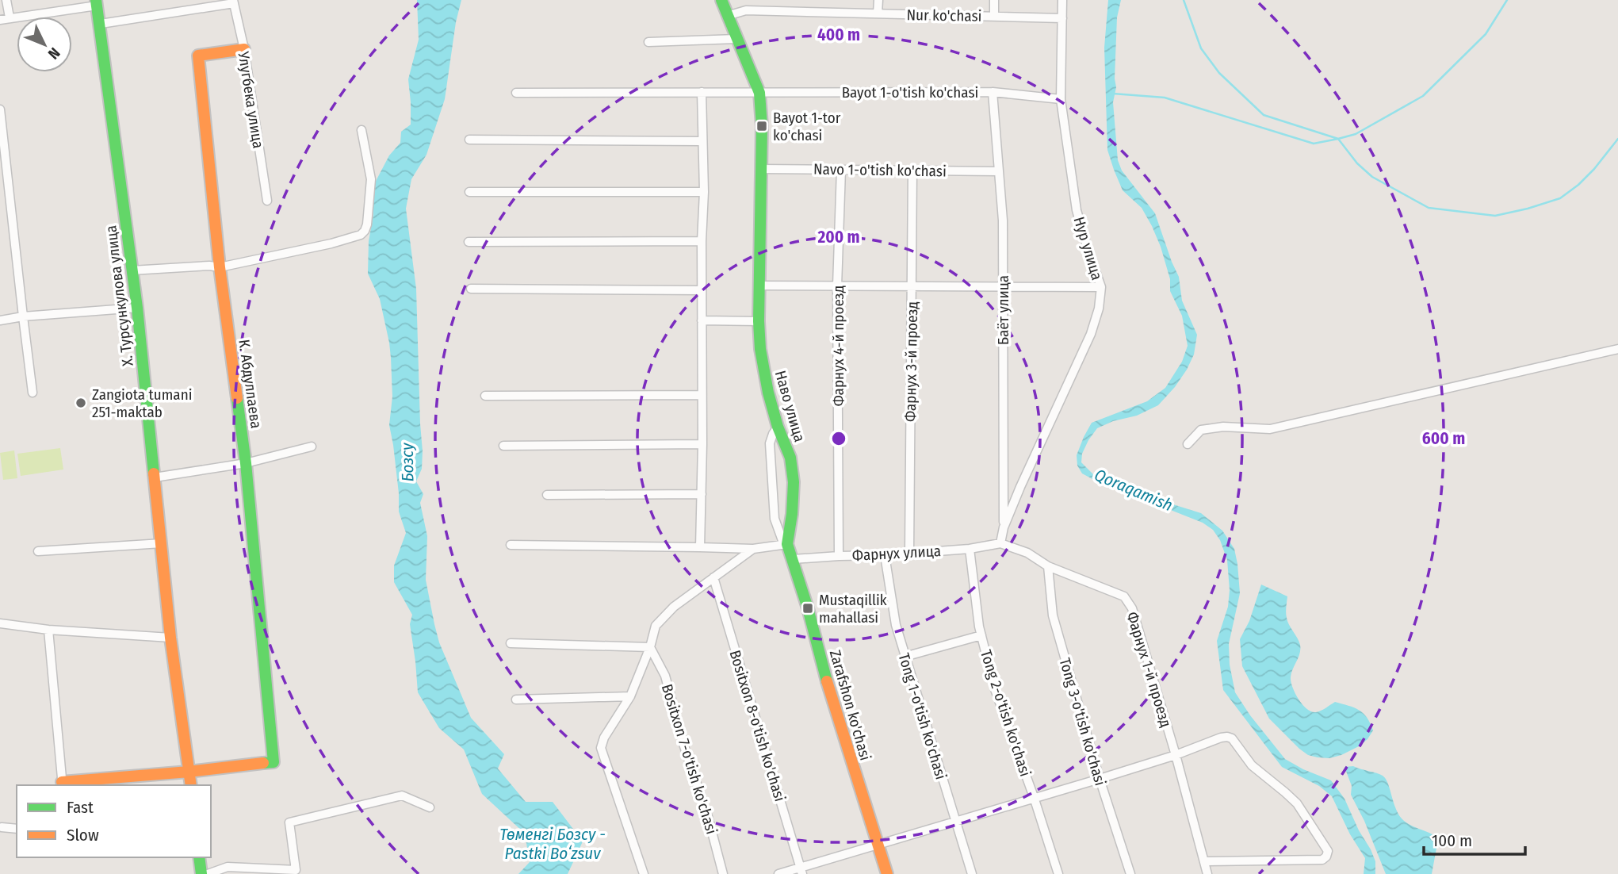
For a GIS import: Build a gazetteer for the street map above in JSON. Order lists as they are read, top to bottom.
{
  "streets": {
    "street": [
      "Nur ko'chasi",
      "Bayot 1-o'tish ko'chasi",
      "Улугбека улица",
      "Navo 1-o'tish ko'chasi",
      "Нур улица",
      "Х. Турсункулова улица",
      "Баёт улица",
      "Фарнух 4-й проезд",
      "Фарнух 3-й проезд",
      "К. Абдуллаева",
      "Наво улица",
      "Фарнух улица",
      "Фарнух 1-й проезд",
      "Zarafshon ko'chasi",
      "Tong 2-o'tish ko'chasi",
      "Tong 1-o'tish ko'chasi",
      "Tong 3-o'tish ko'chasi",
      "Bositxon 8-o'tish ko'chasi",
      "Bositxon 7-o'tish ko'chasi"
    ]
  },
  "crossings": [
    ["Nur ko'chasi", "Нур улица"],
    ["Nur ko'chasi", "Наво улица"],
    ["Bayot 1-o'tish ko'chasi", "Нур улица"],
    ["Bayot 1-o'tish ko'chasi", "Баёт улица"],
    ["Bayot 1-o'tish ko'chasi", "Наво улица"],
    ["Улугбека улица", "К. Абдуллаева"],
    ["Navo 1-o'tish ko'chasi", "Баёт улица"],
    ["Navo 1-o'tish ko'chasi", "Фарнух 4-й проезд"],
    ["Navo 1-o'tish ko'chasi", "Фарнух 3-й проезд"],
    ["Navo 1-o'tish ko'chasi", "Наво улица"],
    ["Нур улица", "Баёт улица"],
    ["Нур улица", "Фарнух улица"],
    ["Нур улица", "Фарнух 1-й проезд"],
    ["Х. Турсункулова улица", "К. Абдуллаева"],
    ["Фарнух 4-й проезд", "Фарнух улица"],
    ["Фарнух 3-й проезд", "Фарнух улица"],
    ["Наво улица", "Zarafshon ko'chasi"],
    ["Фарнух улица", "Фарнух 1-й проезд"],
    ["Фарнух улица", "Zarafshon ko'chasi"],
    ["Фарнух улица", "Tong 2-o'tish ko'chasi"],
    ["Фарнух улица", "Tong 1-o'tish ko'chasi"],
    ["Фарнух 1-й проезд", "Tong 3-o'tish ko'chasi"]
  ],
  "water": ["Бозсу", "Qoraqamish", "Төменгі Бозсу - Pastki Boʻzsuv"],
  "places": {
    "transit": ["Bayot 1-tor ko'chasi", "Mustaqillik mahallasi"],
    "other": ["Zangiota tumani 251-maktab"]
  },
  "legend": ["Fast", "Slow"],
  "scale_bar": "100 m",
  "north": "bottom right",
  "rings": ["400 m", "200 m", "600 m"]
}
